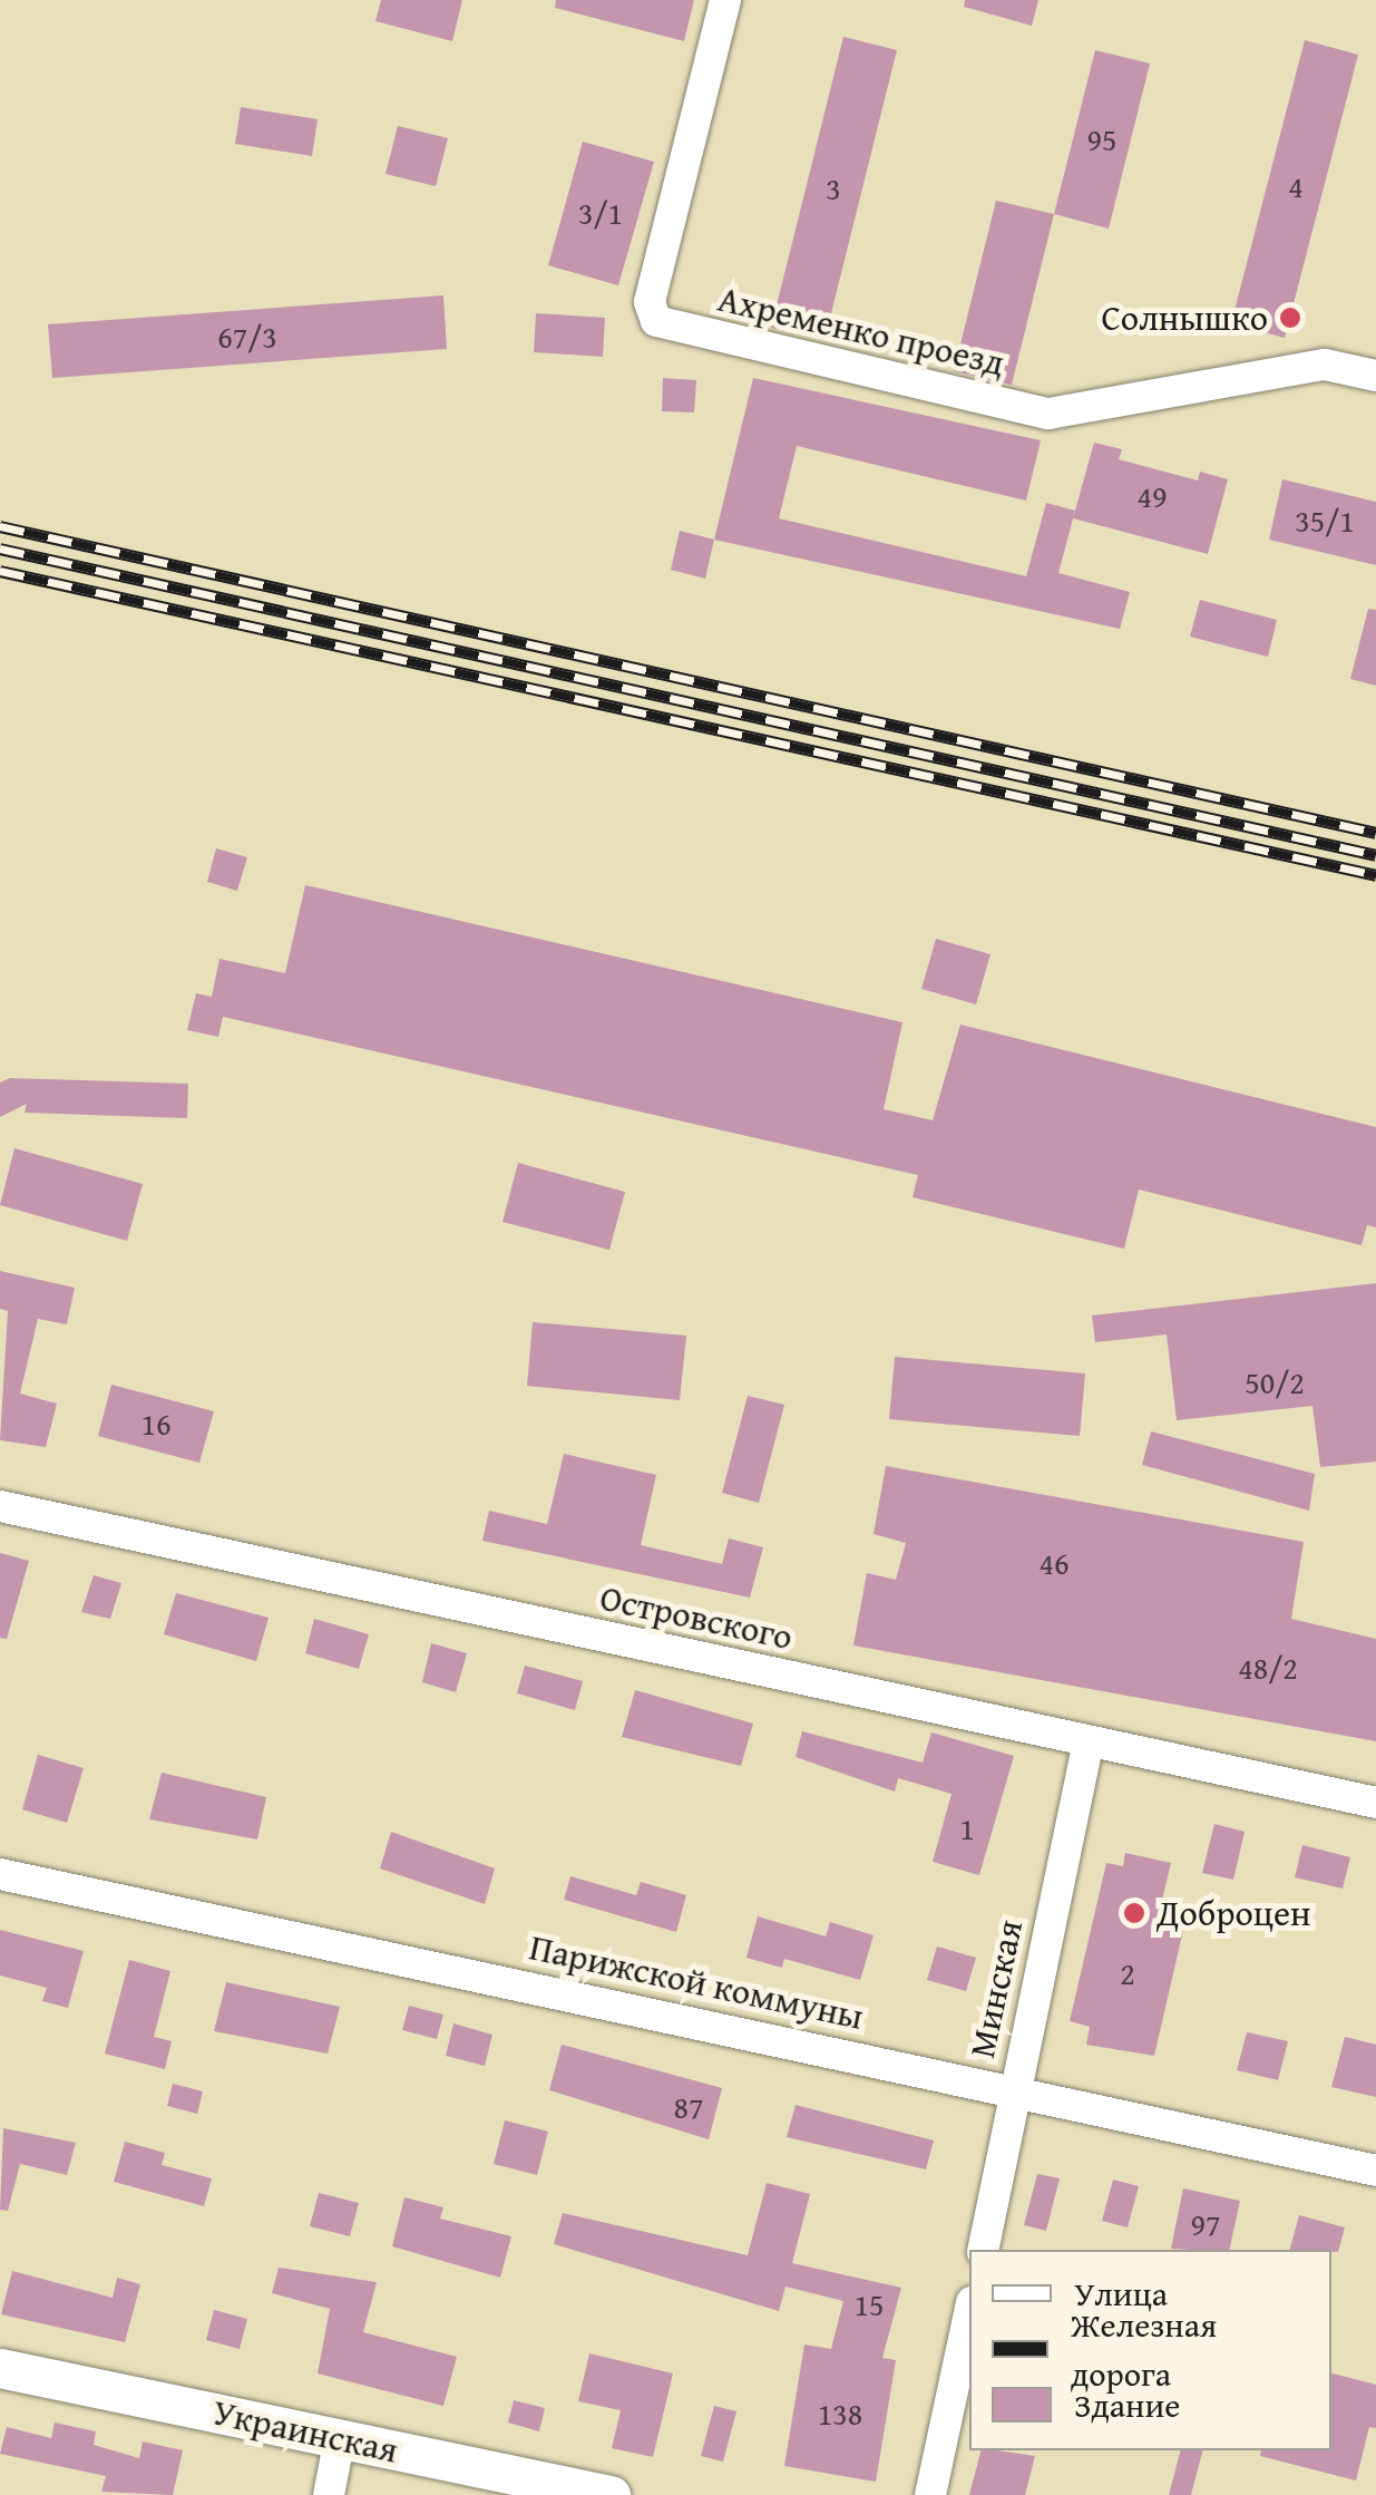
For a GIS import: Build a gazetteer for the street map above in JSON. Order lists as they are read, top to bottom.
{
  "streets": {
    "street": [
      "Ахременко проезд",
      "Островского",
      "Парижской коммуны",
      "Минская",
      "Украинская"
    ]
  },
  "crossings": [
    ["Островского", "Минская"],
    ["Парижской коммуны", "Минская"]
  ],
  "places": ["Солнышко", "Доброцен"],
  "house_numbers": [
    "95",
    "4",
    "3",
    "3/1",
    "67/3",
    "49",
    "35/1",
    "50/2",
    "16",
    "46",
    "48/2",
    "1",
    "2",
    "87",
    "97",
    "15",
    "138"
  ],
  "legend": ["Улица", "Железная дорога", "Здание"]
}
